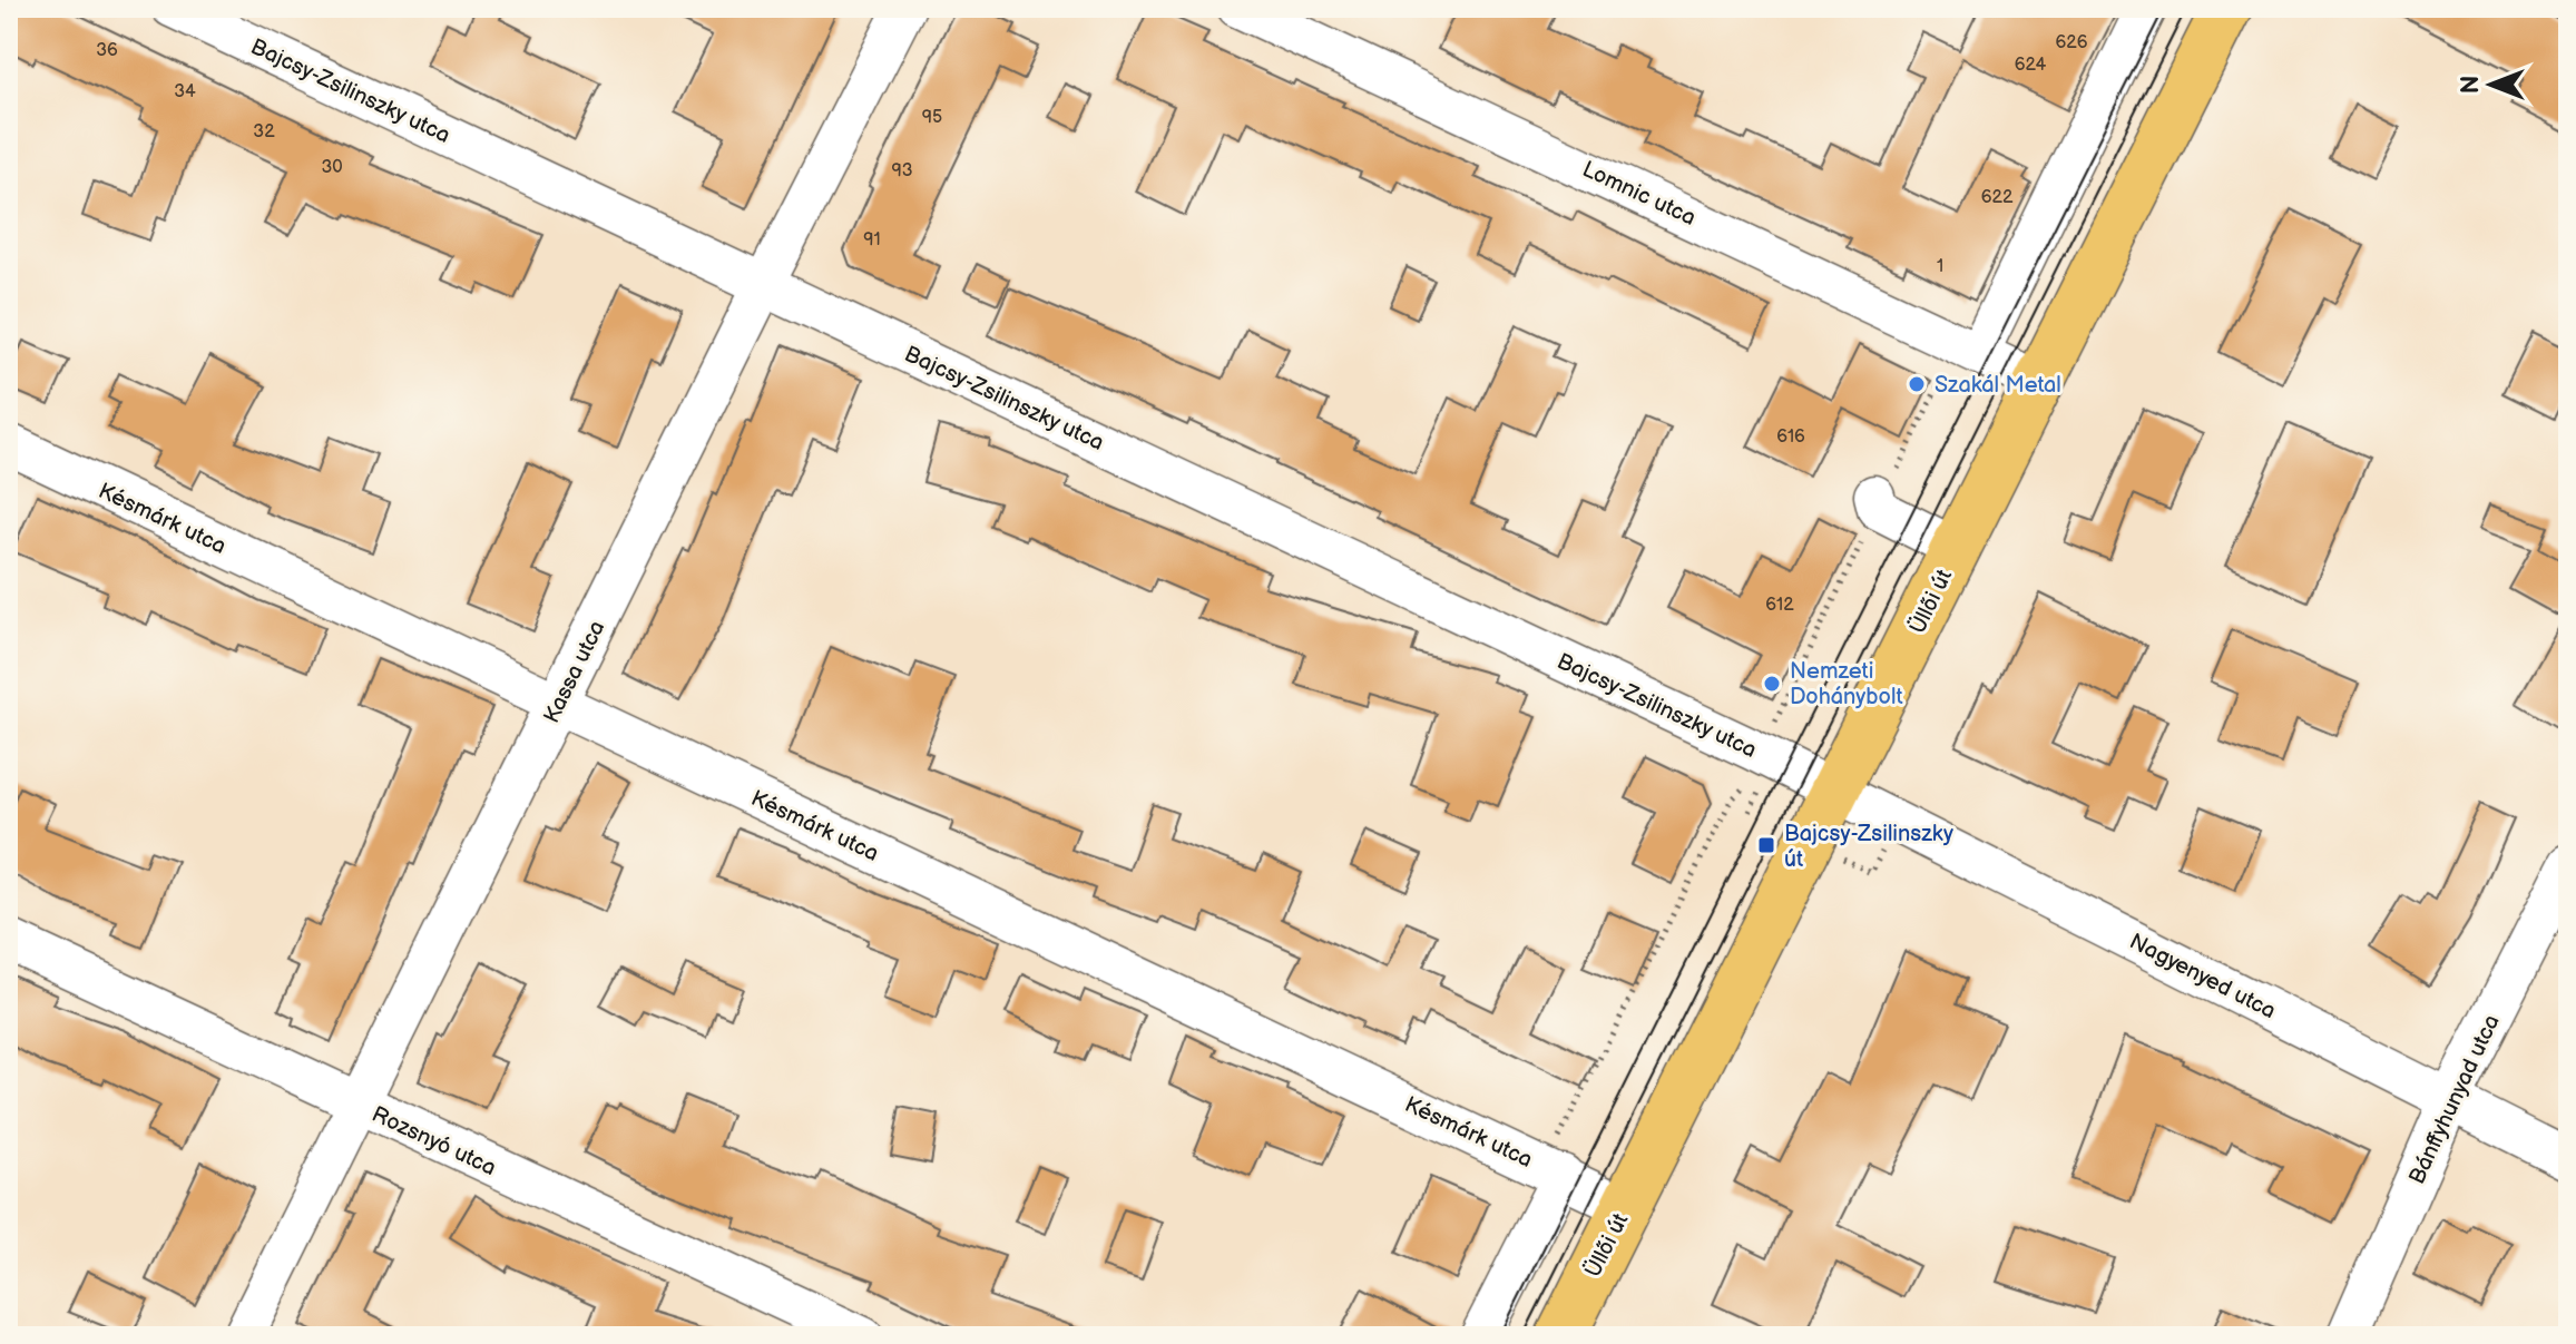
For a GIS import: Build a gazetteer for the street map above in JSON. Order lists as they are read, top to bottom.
{
  "streets": {
    "main road": ["Üllői út"],
    "street": [
      "Bajcsy-Zsilinszky utca",
      "Lomnic utca",
      "Késmárk utca",
      "Kassa utca",
      "Nagyenyed utca",
      "Bánffyhunyad utca",
      "Rozsnyó utca"
    ]
  },
  "crossings": [
    ["Bajcsy-Zsilinszky utca", "Üllői út"],
    ["Bajcsy-Zsilinszky utca", "Kassa utca"],
    ["Bajcsy-Zsilinszky utca", "Nagyenyed utca"],
    ["Lomnic utca", "Üllői út"],
    ["Késmárk utca", "Üllői út"],
    ["Késmárk utca", "Kassa utca"],
    ["Üllői út", "Nagyenyed utca"],
    ["Kassa utca", "Rozsnyó utca"],
    ["Nagyenyed utca", "Bánffyhunyad utca"]
  ],
  "places": {
    "other": ["Szakál Metal", "Nemzeti Dohánybolt"],
    "transit": ["Bajcsy-Zsilinszky út"]
  },
  "house_numbers": [
    "626",
    "36",
    "624",
    "34",
    "95",
    "32",
    "30",
    "93",
    "622",
    "91",
    "1",
    "616",
    "612"
  ],
  "north": "left"
}
